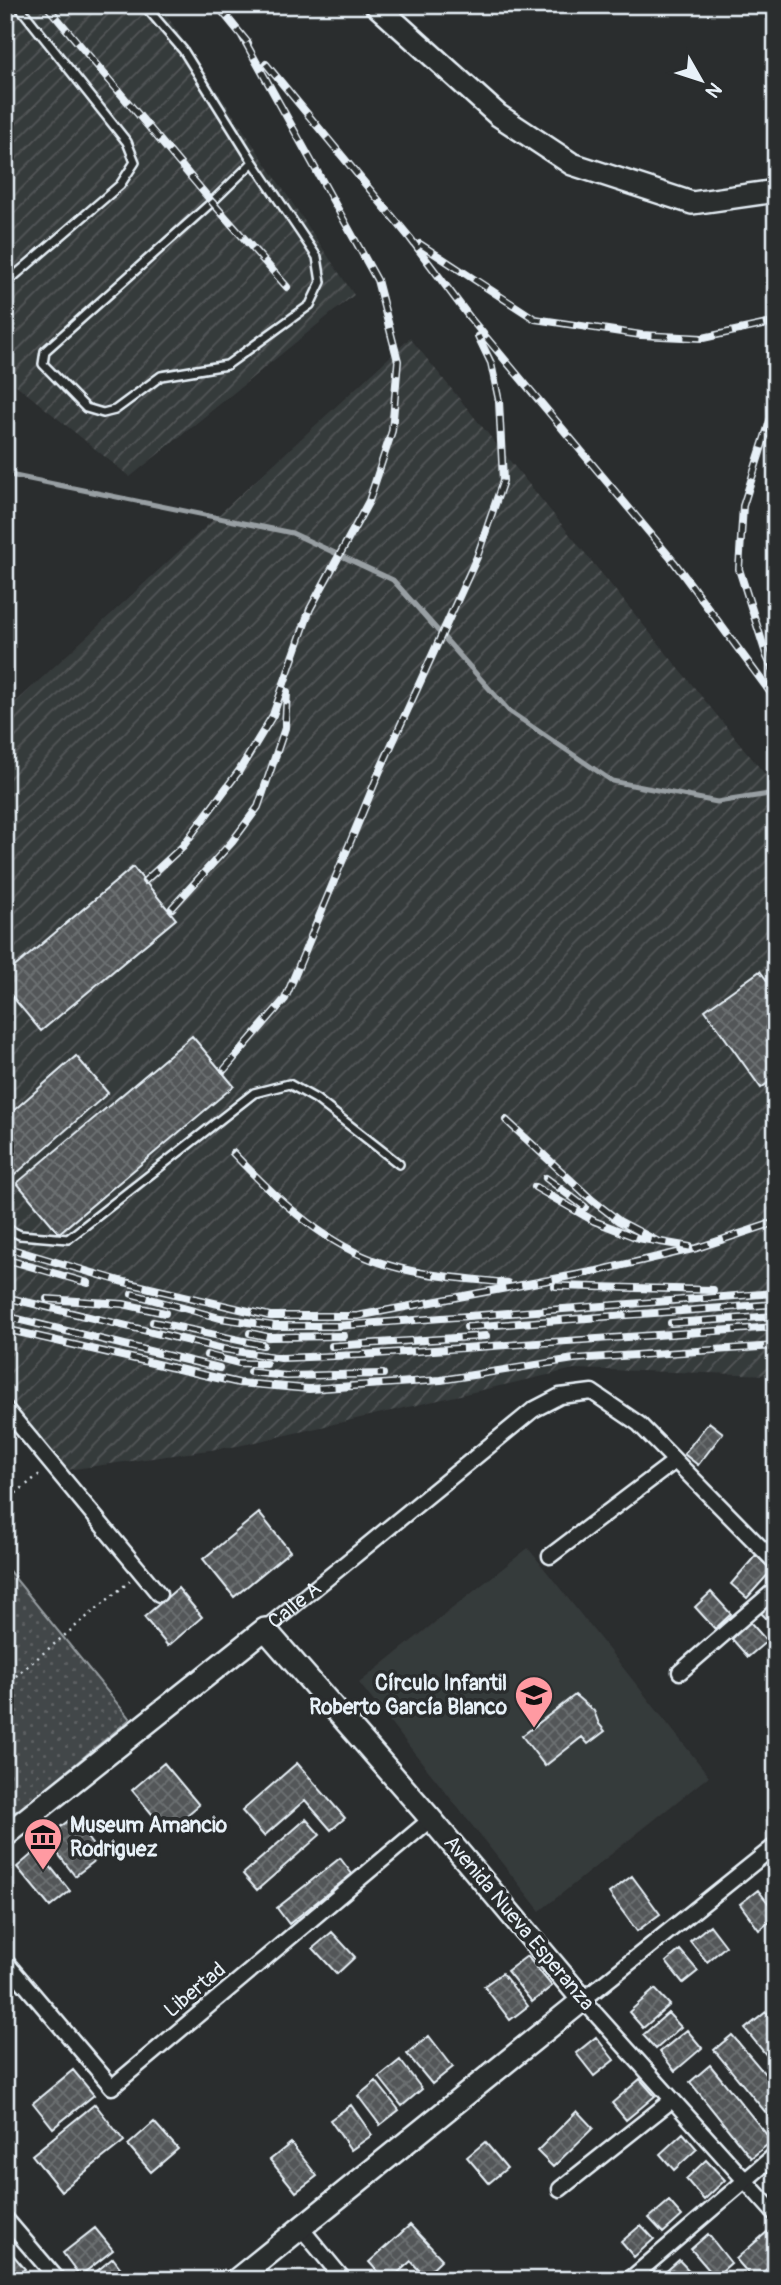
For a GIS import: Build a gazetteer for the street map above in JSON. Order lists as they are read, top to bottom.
{
  "streets": {
    "street": ["Calle A", "Avenida Nueva Esperanza", "Libertad"]
  },
  "crossings": [
    ["Calle A", "Avenida Nueva Esperanza"],
    ["Avenida Nueva Esperanza", "Libertad"]
  ],
  "places": {
    "school or university": ["Círculo Infantil Roberto García Blanco"],
    "museum": ["Museum Amancio Rodriguez"]
  },
  "north": "bottom right"
}
